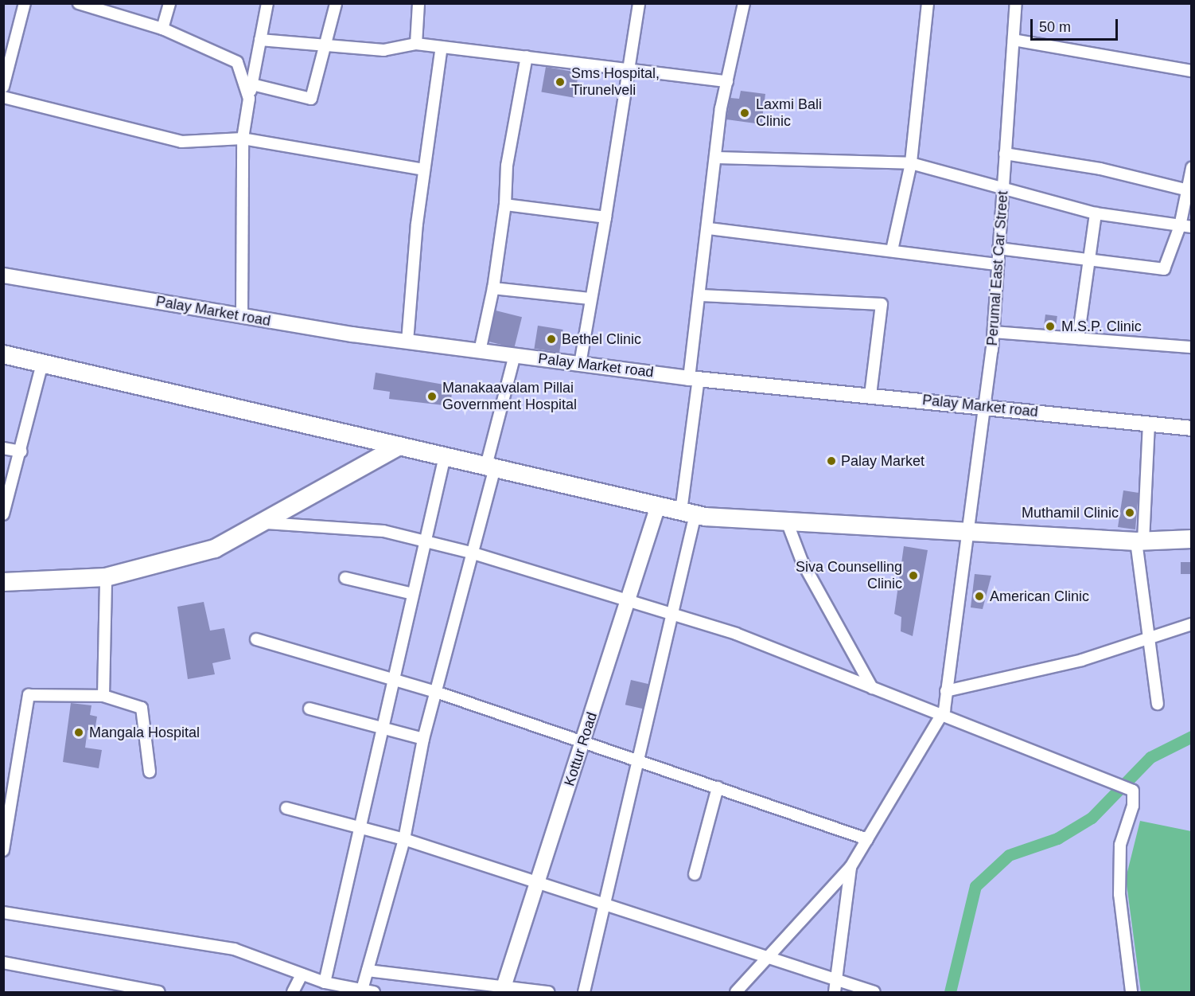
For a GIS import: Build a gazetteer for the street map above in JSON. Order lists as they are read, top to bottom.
{
  "streets": {
    "street": ["Perumal East Car Street", "Palay Market road", "Kottur Road"]
  },
  "crossings": [
    ["Perumal East Car Street", "Palay Market road"]
  ],
  "places": [
    "Sms Hospital, Tirunelveli",
    "Laxmi Bali Clinic",
    "M.S.P. Clinic",
    "Bethel Clinic",
    "Manakaavalam Pillai Government Hospital",
    "Palay Market",
    "Muthamil Clinic",
    "Siva Counselling Clinic",
    "American Clinic",
    "Mangala Hospital"
  ],
  "scale_bar": "50 m"
}
